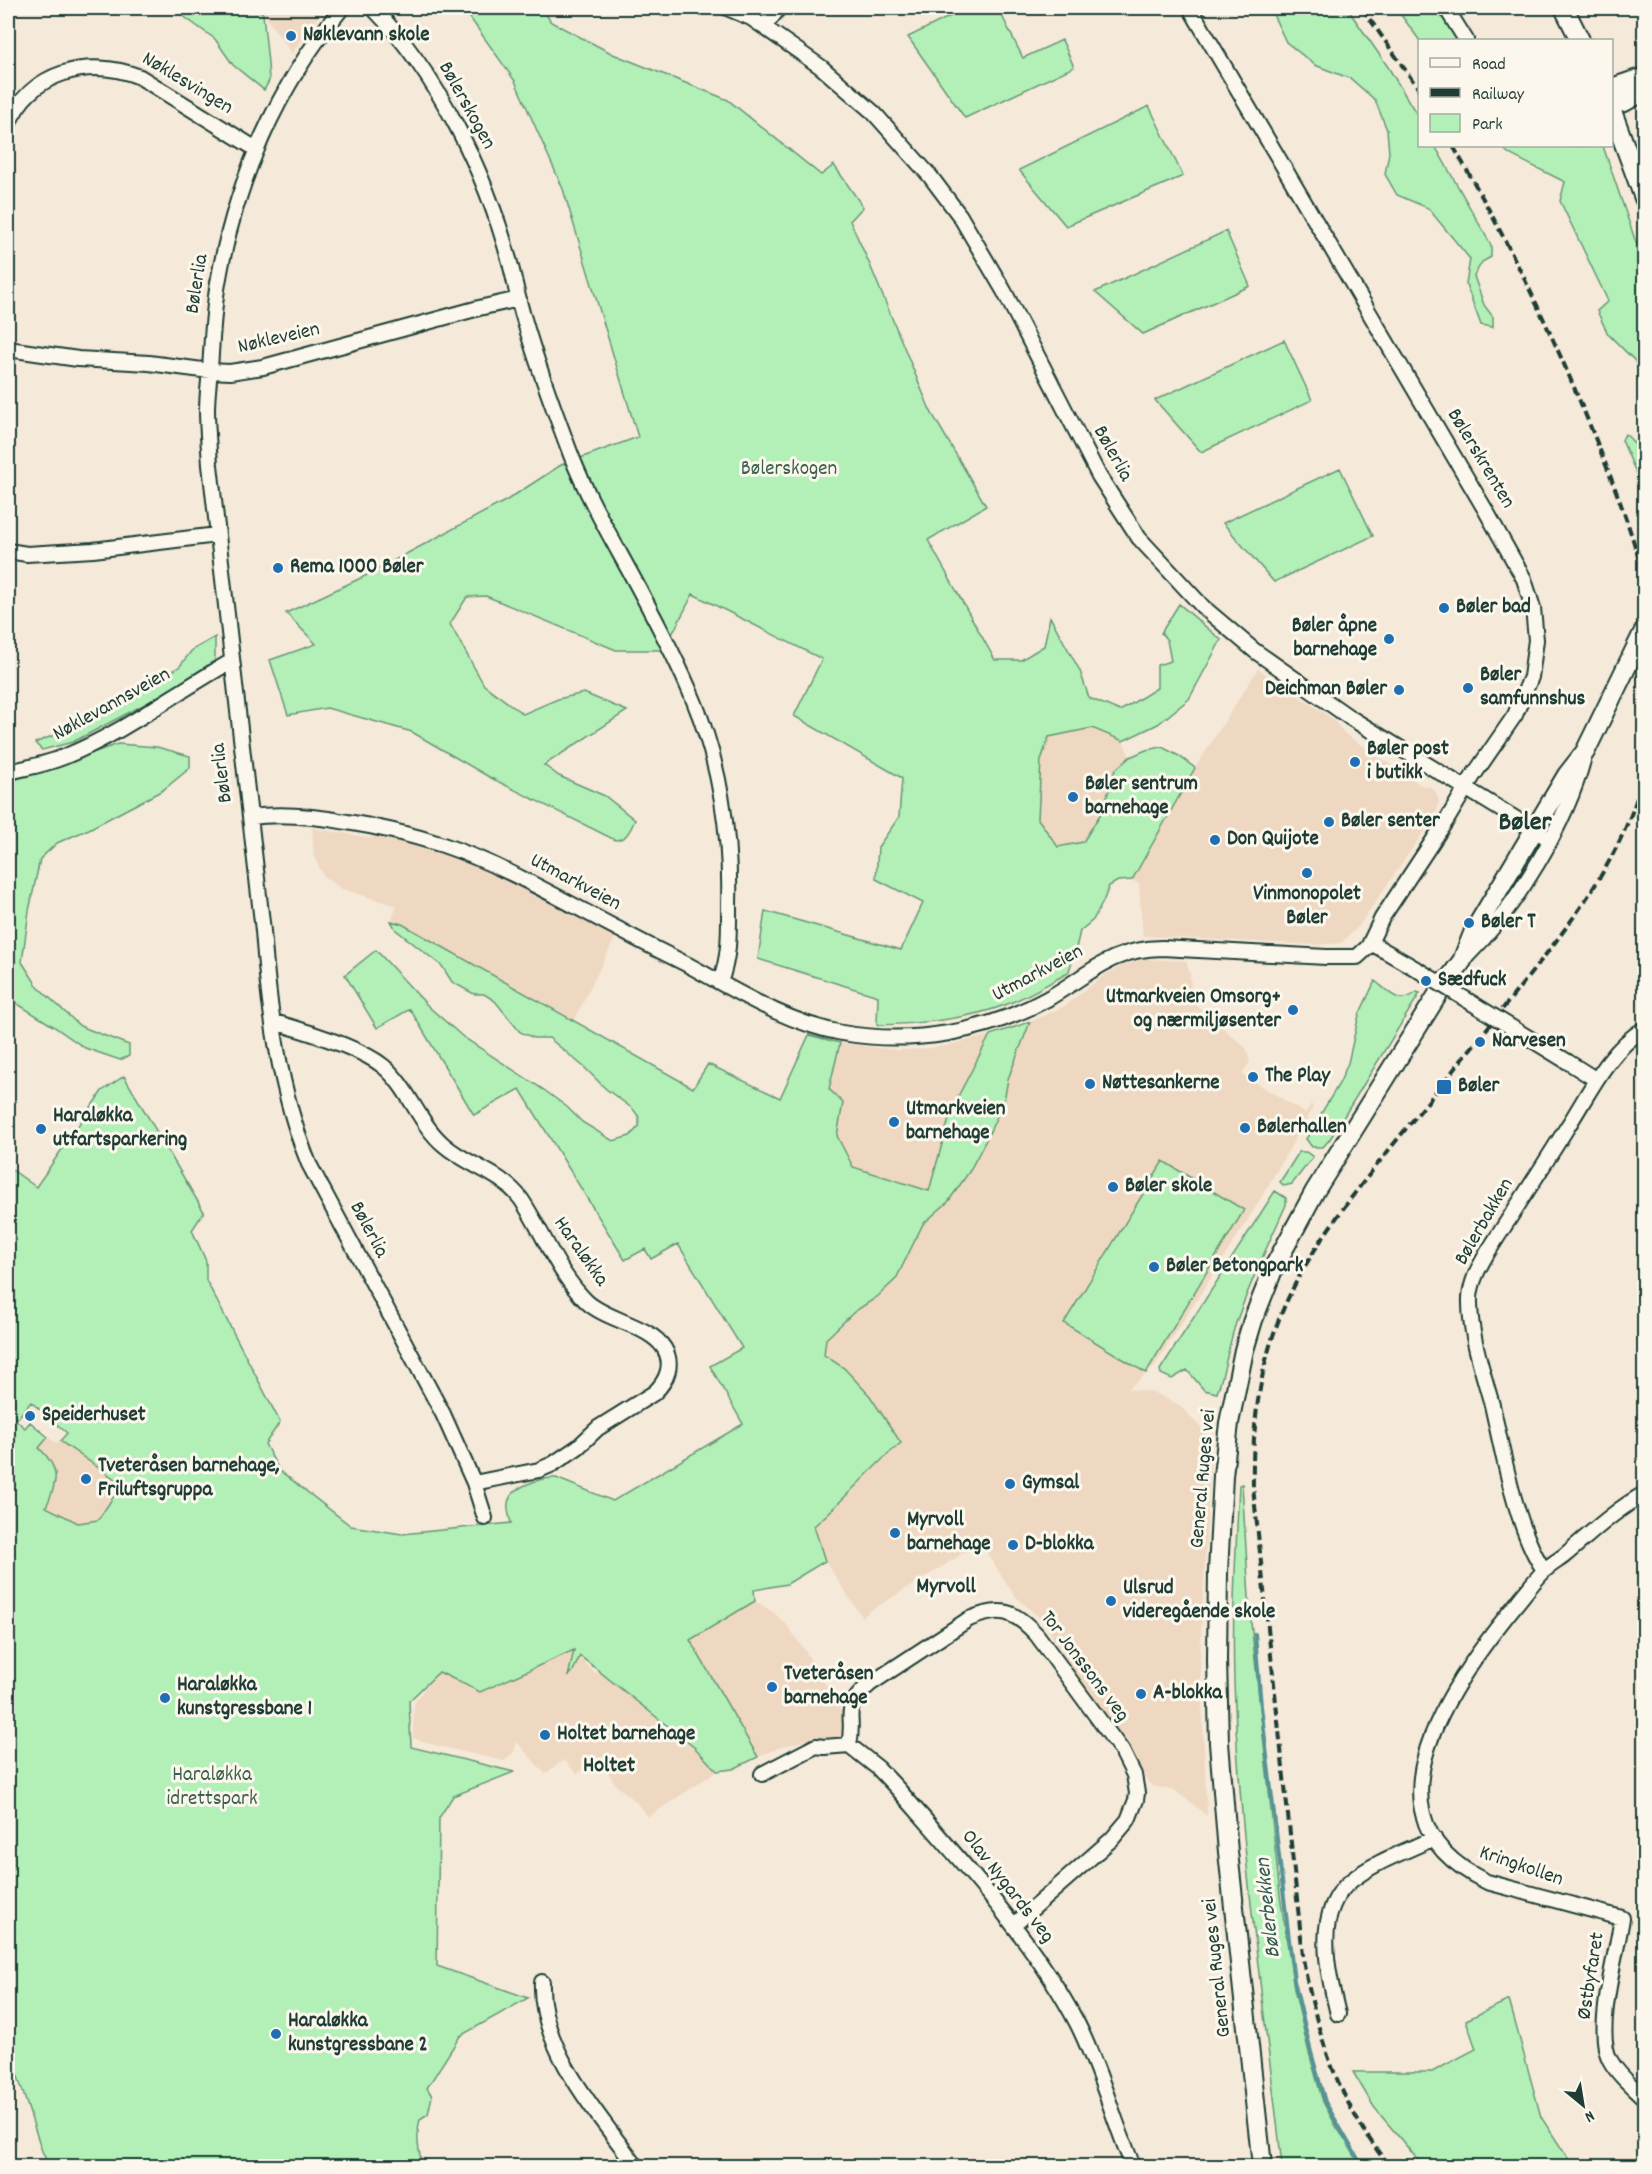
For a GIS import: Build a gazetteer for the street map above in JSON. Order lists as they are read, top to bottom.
{
  "streets": {
    "main road": ["General Ruges vei"],
    "street": [
      "Nøklesvingen",
      "Bølerskogen",
      "Bølerlia",
      "Nøkleveien",
      "Bølerskrenten",
      "Nøklevannsveien",
      "Utmarkveien",
      "Bølerbakken",
      "Haraløkka",
      "Tor Jonssons veg",
      "Kringkollen",
      "Olav Nygards veg",
      "Østbyfaret"
    ]
  },
  "crossings": [
    ["Nøklesvingen", "Bølerlia"],
    ["Bølerskogen", "Nøkleveien"],
    ["Bølerskogen", "Utmarkveien"],
    ["Bølerlia", "Nøkleveien"],
    ["Bølerlia", "Bølerskrenten"],
    ["Bølerlia", "Nøklevannsveien"],
    ["Bølerlia", "Utmarkveien"],
    ["Bølerlia", "Haraløkka"],
    ["Bølerlia", "General Ruges vei"],
    ["Bølerskrenten", "Utmarkveien"],
    ["Bølerbakken", "Kringkollen"],
    ["Tor Jonssons veg", "Olav Nygards veg"],
    ["Kringkollen", "Østbyfaret"]
  ],
  "districts": ["Bøler", "Myrvoll", "Holtet"],
  "water": ["Bølerbekken"],
  "parks": ["Bølerskogen", "Haraløkka idrettspark"],
  "places": {
    "other": [
      "Nøklevann skole",
      "Rema 1000 Bøler",
      "Bøler bad",
      "Bøler åpne barnehage",
      "Bøler samfunnshus",
      "Deichman Bøler",
      "Bøler post i butikk",
      "Bøler sentrum barnehage",
      "Bøler senter",
      "Don Quijote",
      "Vinmonopolet Bøler",
      "Bøler T",
      "Sædfuck",
      "Utmarkveien Omsorg+ og nærmiljøsenter",
      "Narvesen",
      "The Play",
      "Nøttesankerne",
      "Utmarkveien barnehage",
      "Bølerhallen",
      "Haraløkka utfartsparkering",
      "Bøler skole",
      "Bøler Betongpark",
      "Speiderhuset",
      "Tveteråsen barnehage, Friluftsgruppa",
      "Gymsal",
      "Myrvoll barnehage",
      "D-blokka",
      "Ulsrud videregående skole",
      "Tveteråsen barnehage",
      "A-blokka",
      "Haraløkka kunstgressbane 1",
      "Holtet barnehage",
      "Haraløkka kunstgressbane 2"
    ],
    "transit": ["Bøler"]
  },
  "legend": ["Road", "Railway", "Park"],
  "north": "bottom right"
}
